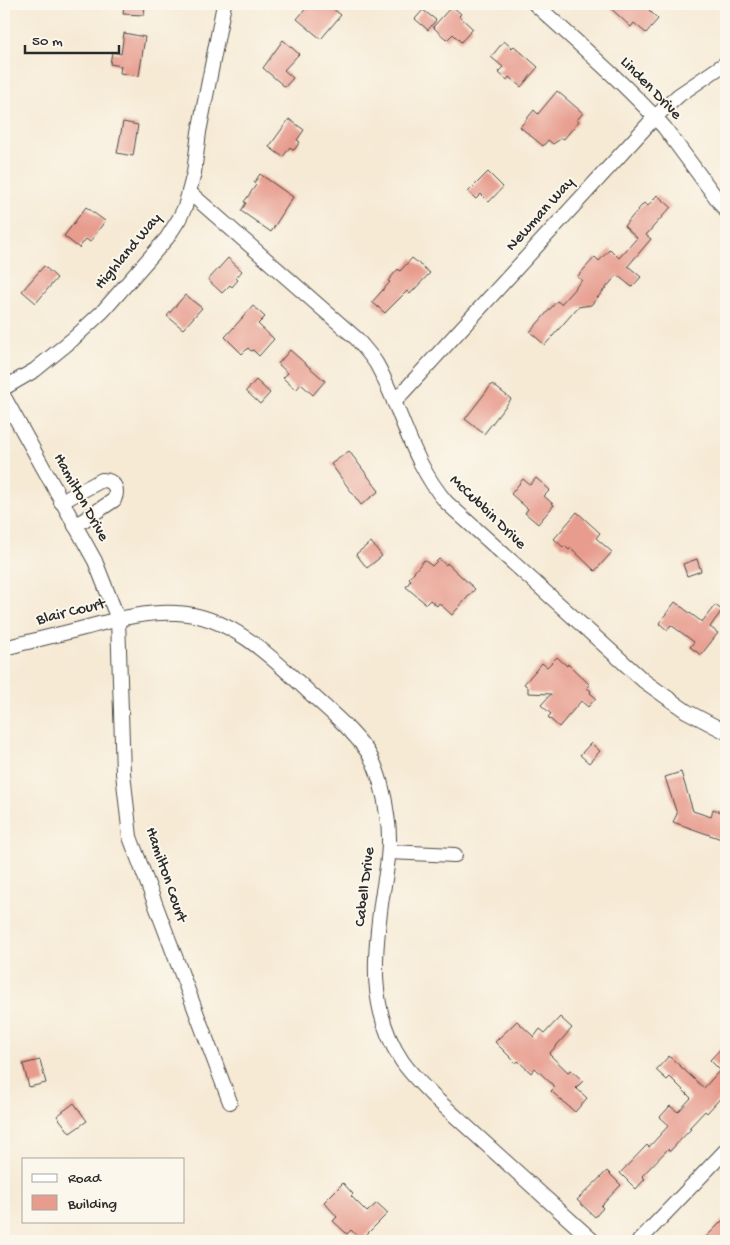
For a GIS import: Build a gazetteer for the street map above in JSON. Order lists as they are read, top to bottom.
{
  "streets": {
    "street": [
      "Linden Drive",
      "Newman Way",
      "Highland Way",
      "Hamilton Drive",
      "McCubbin Drive",
      "Blair Court",
      "Hamilton Court",
      "Cabell Drive"
    ]
  },
  "crossings": [
    ["Linden Drive", "Newman Way"],
    ["Newman Way", "McCubbin Drive"],
    ["Highland Way", "McCubbin Drive"],
    ["Hamilton Drive", "Blair Court"],
    ["Hamilton Drive", "Hamilton Court"],
    ["Hamilton Drive", "Cabell Drive"],
    ["Blair Court", "Hamilton Court"],
    ["Blair Court", "Cabell Drive"],
    ["Hamilton Court", "Cabell Drive"]
  ],
  "legend": ["Road", "Building"],
  "scale_bar": "50 m"
}
